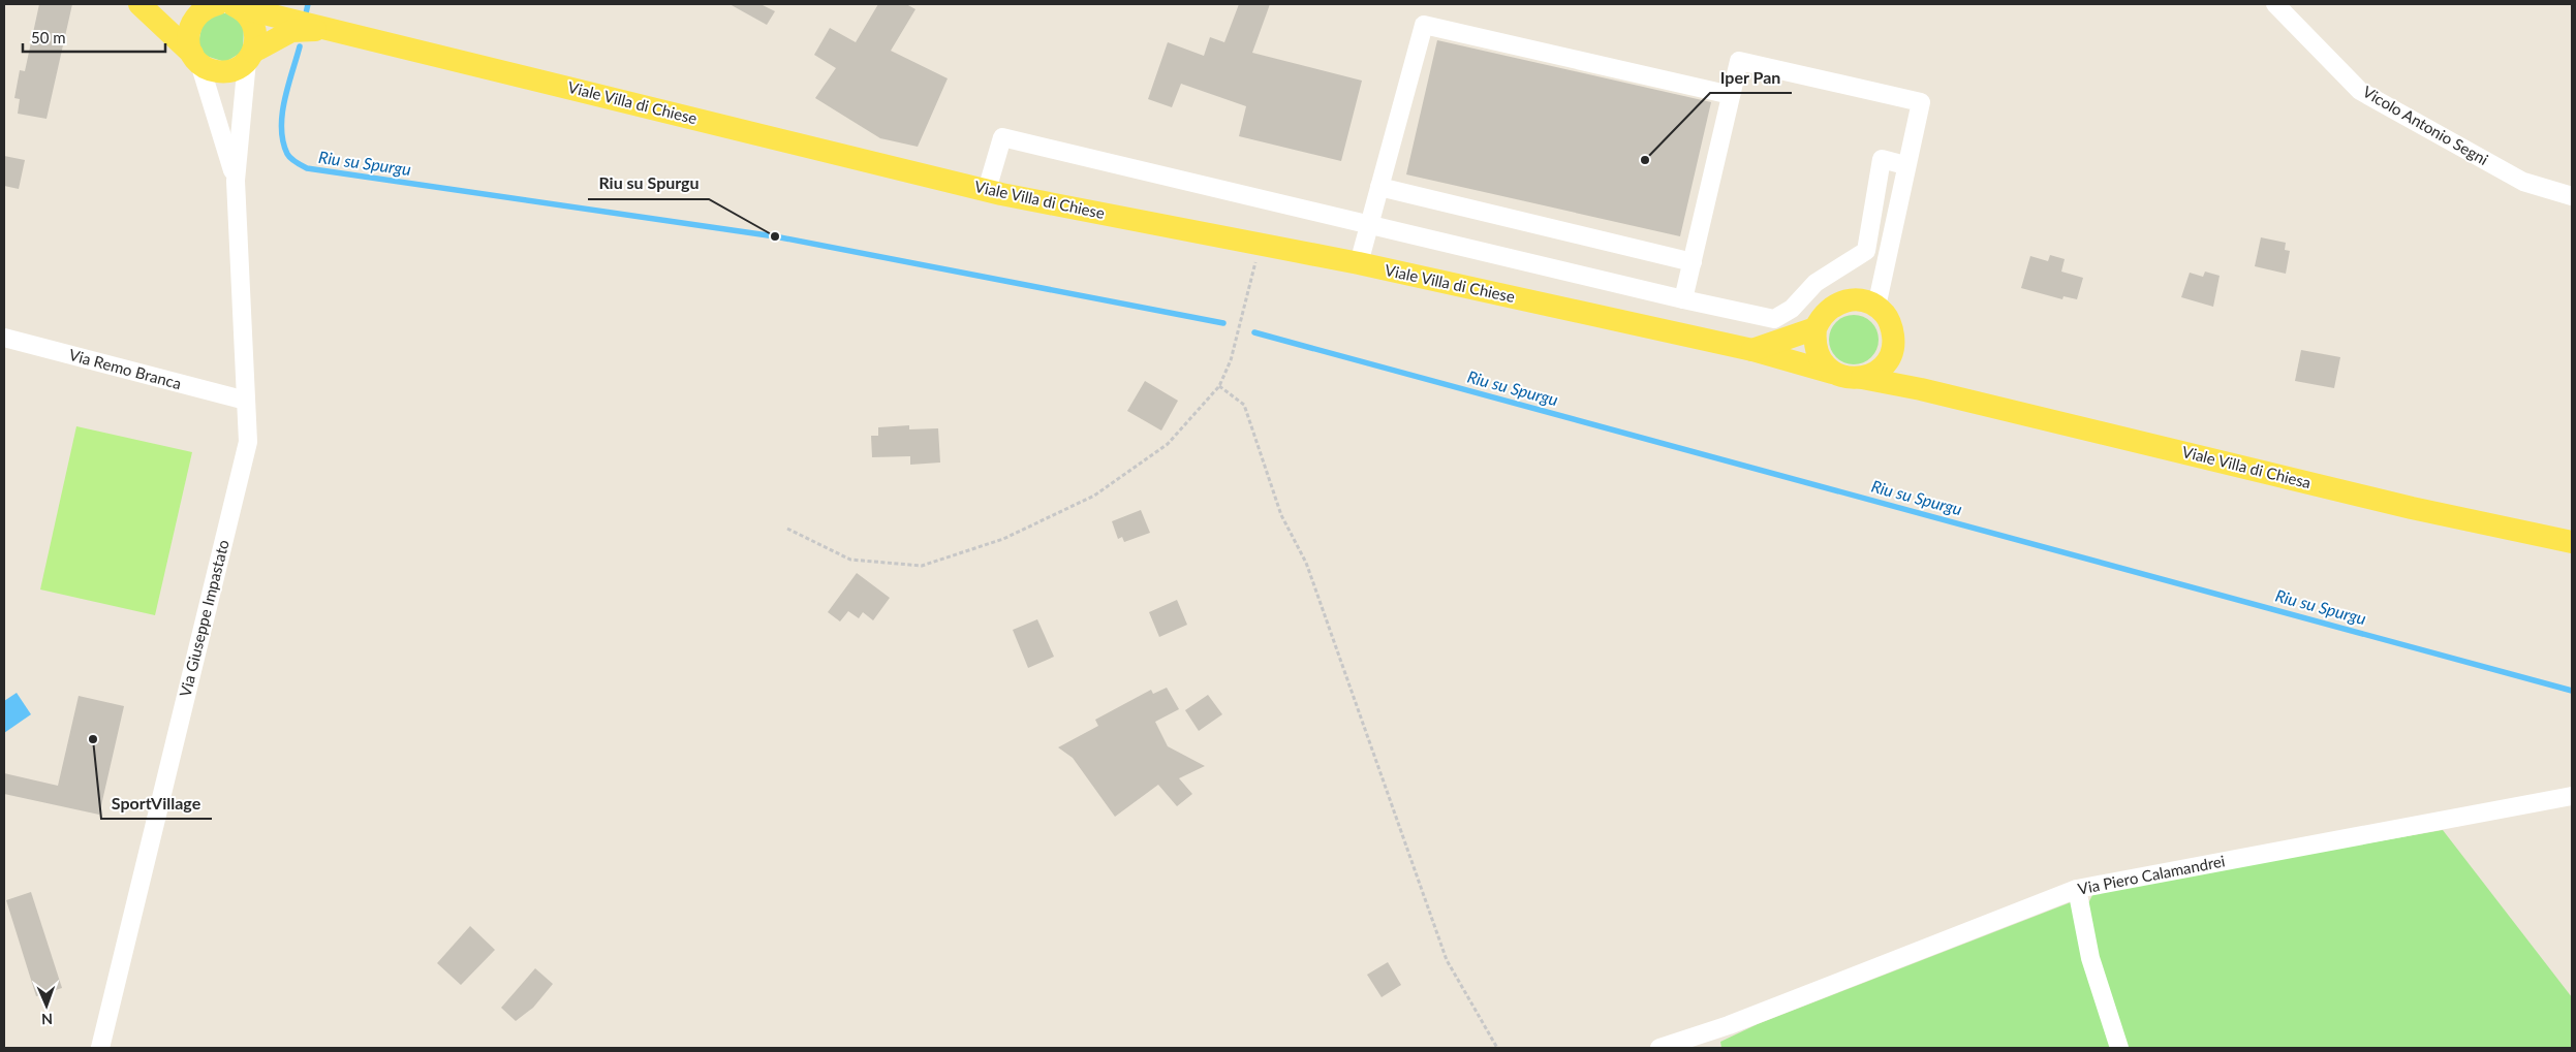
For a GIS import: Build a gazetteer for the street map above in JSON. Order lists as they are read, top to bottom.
{
  "streets": {
    "main road": ["Viale Villa di Chiese", "Viale Villa di Chiesa"],
    "street": [
      "Vicolo Antonio Segni",
      "Via Remo Branca",
      "Via Giuseppe Impastato",
      "Via Piero Calamandrei"
    ]
  },
  "crossings": [
    ["Viale Villa di Chiese", "Viale Villa di Chiesa"],
    ["Via Remo Branca", "Via Giuseppe Impastato"]
  ],
  "water": ["Riu su Spurgu"],
  "places": ["Iper Pan", "Riu su Spurgu", "SportVillage"],
  "scale_bar": "50 m",
  "north": "bottom"
}
